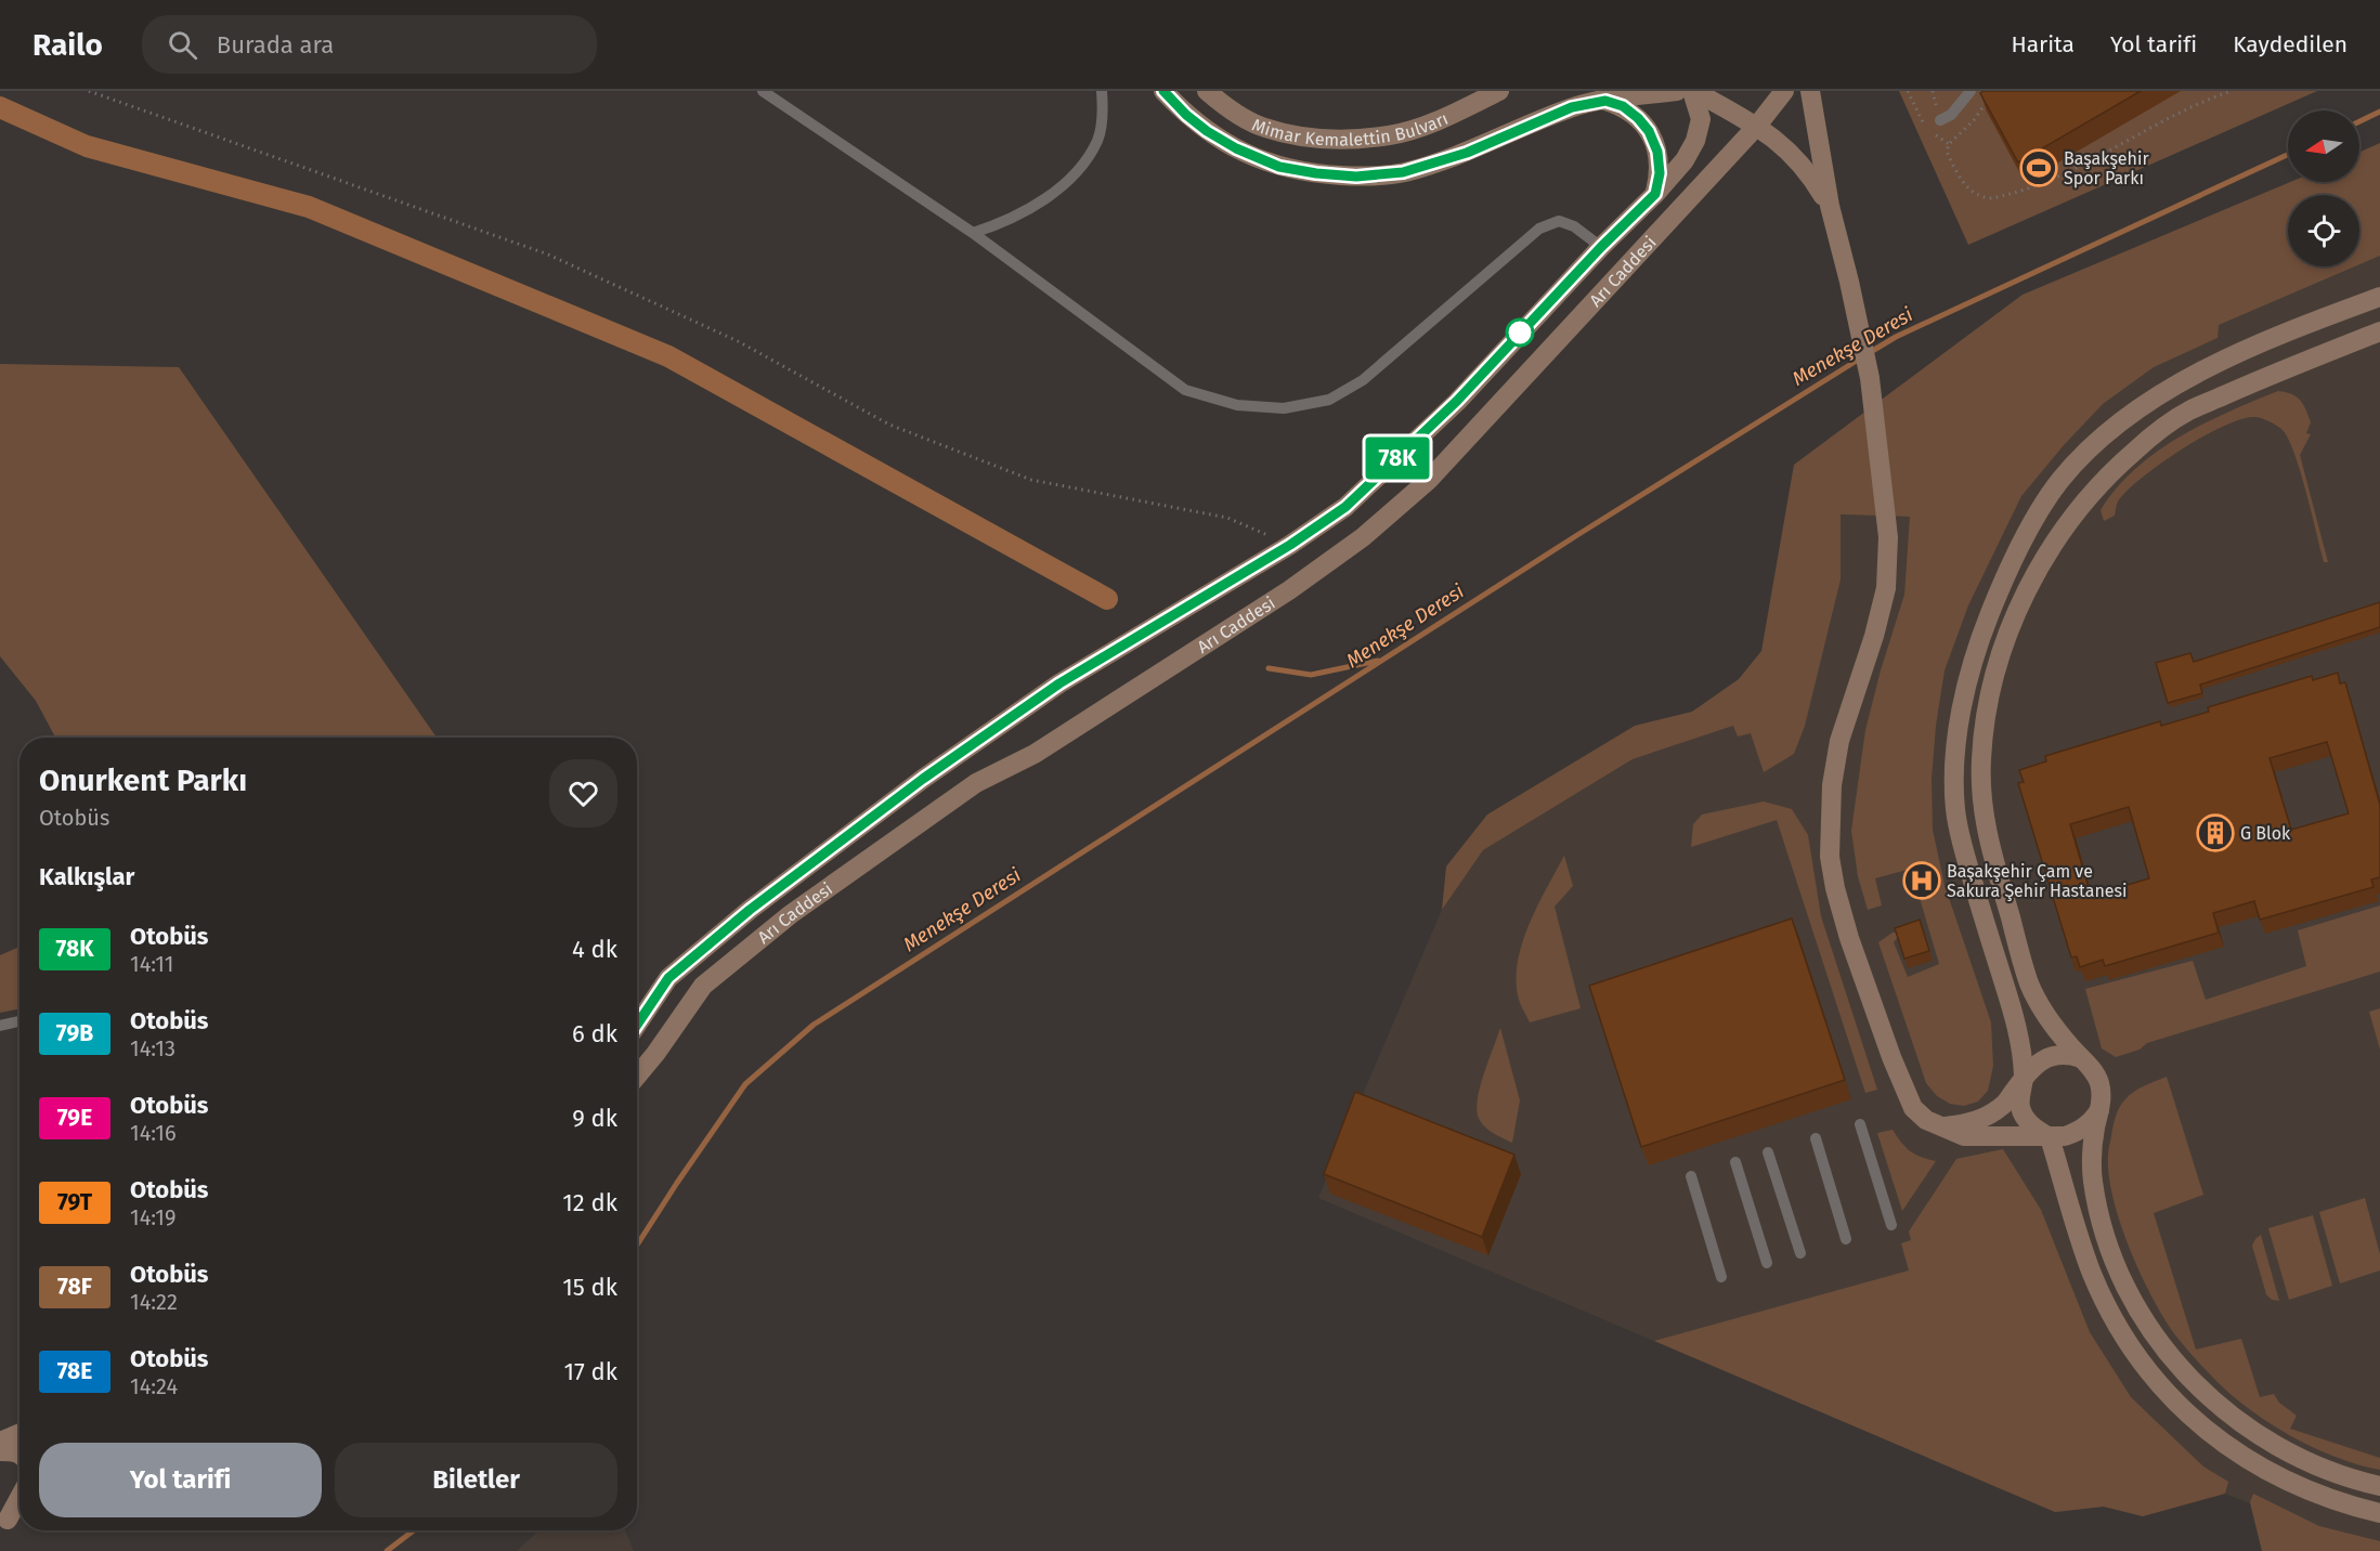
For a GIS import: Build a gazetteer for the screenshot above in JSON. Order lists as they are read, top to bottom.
{
  "streets": {
    "street": ["Mimar Kemalettin Bulvarı", "Arı Caddesi"]
  },
  "water": ["Menekşe Deresi"],
  "places": {
    "sports": ["Başakşehir Spor Parkı"],
    "building": ["G Blok"],
    "hospital": ["Başakşehir Çam ve Sakura Şehir Hastanesi"]
  },
  "lines": ["bus line 78K"],
  "north": "left",
  "page": {
    "header": "Railo",
    "search": "Burada ara",
    "nav": ["Harita", "Yol tarifi", "Kaydedilen"],
    "on_map": "78K",
    "heading": [
      ["Onurkent Parkı", "Otobüs"],
      "Kalkışlar"
    ],
    "list": [
      {
        "mark": "78K",
        "name": "Otobüs",
        "note": "14:11",
        "value": "4 dk"
      },
      {
        "mark": "79B",
        "name": "Otobüs",
        "note": "14:13",
        "value": "6 dk"
      },
      {
        "mark": "79E",
        "name": "Otobüs",
        "note": "14:16",
        "value": "9 dk"
      },
      {
        "mark": "79T",
        "name": "Otobüs",
        "note": "14:19",
        "value": "12 dk"
      },
      {
        "mark": "78F",
        "name": "Otobüs",
        "note": "14:22",
        "value": "15 dk"
      },
      {
        "mark": "78E",
        "name": "Otobüs",
        "note": "14:24",
        "value": "17 dk"
      }
    ],
    "buttons": ["Yol tarifi", "Biletler"]
  }
}
